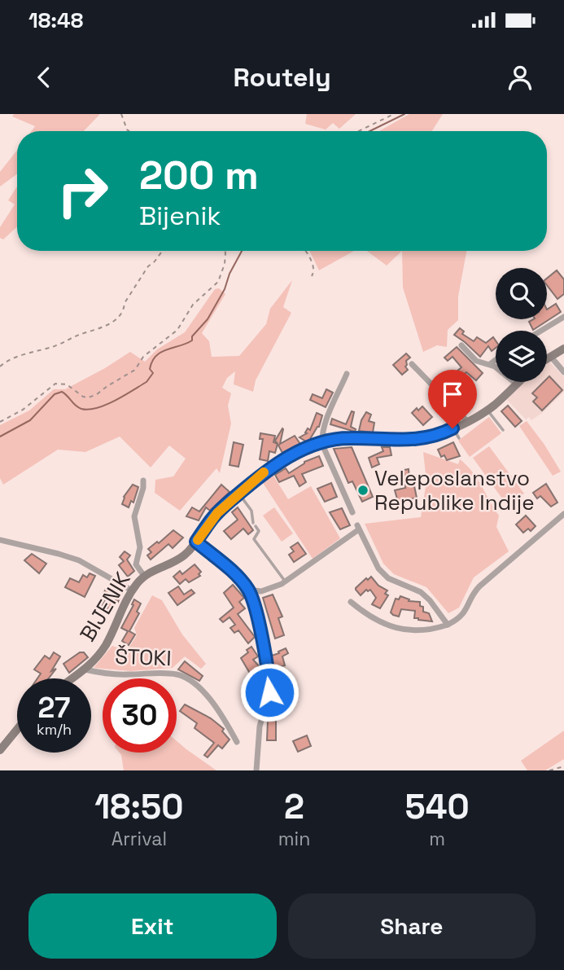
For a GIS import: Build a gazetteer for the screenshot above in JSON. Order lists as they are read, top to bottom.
{
  "streets": {
    "main road": ["BIJENIK"],
    "street": ["ŠTOKI"]
  },
  "crossings": [
    ["BIJENIK", "ŠTOKI"]
  ],
  "places": ["Veleposlanstvo Republike Indije"],
  "page": {
    "status": "18:48",
    "header": "Routely",
    "turn": ["200 m", "Bijenik"],
    "speed": "27 km/h",
    "limit": "30",
    "eta": [
      "18:50",
      "Arrival",
      "2",
      "min",
      "540",
      "m"
    ],
    "buttons": ["Exit", "Share"]
  }
}
